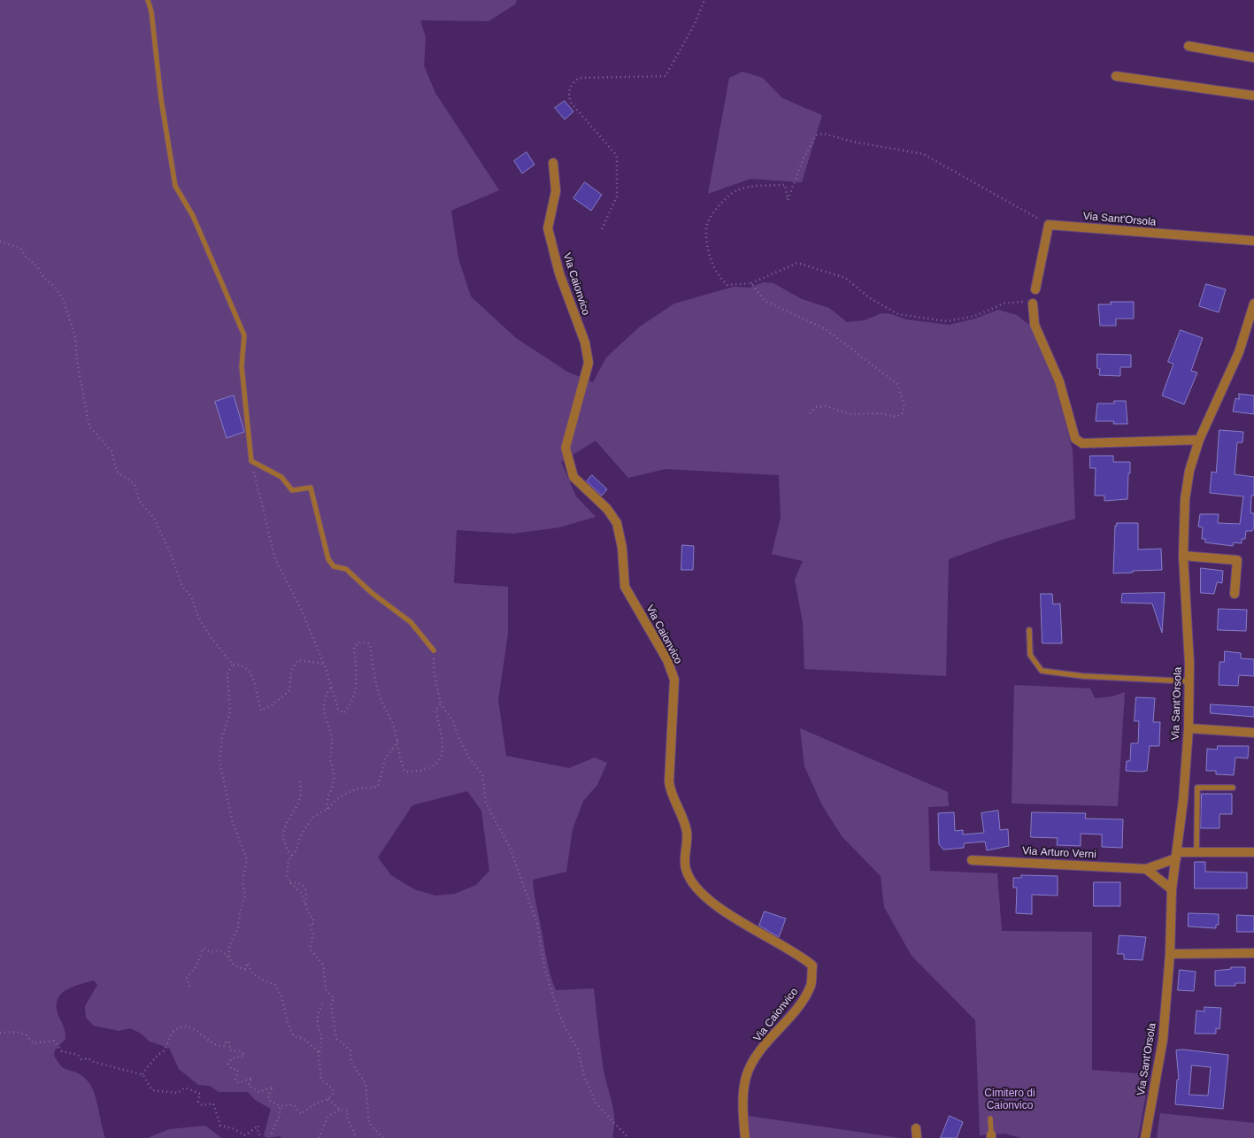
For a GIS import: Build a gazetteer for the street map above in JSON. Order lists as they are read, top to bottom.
{
  "streets": {
    "street": ["Via Sant'Orsola", "Via Caionvico", "Via Arturo Verni"]
  },
  "crossings": [
    ["Via Sant'Orsola", "Via Arturo Verni"]
  ],
  "parks": ["Cimitero di Caionvico"]
}
